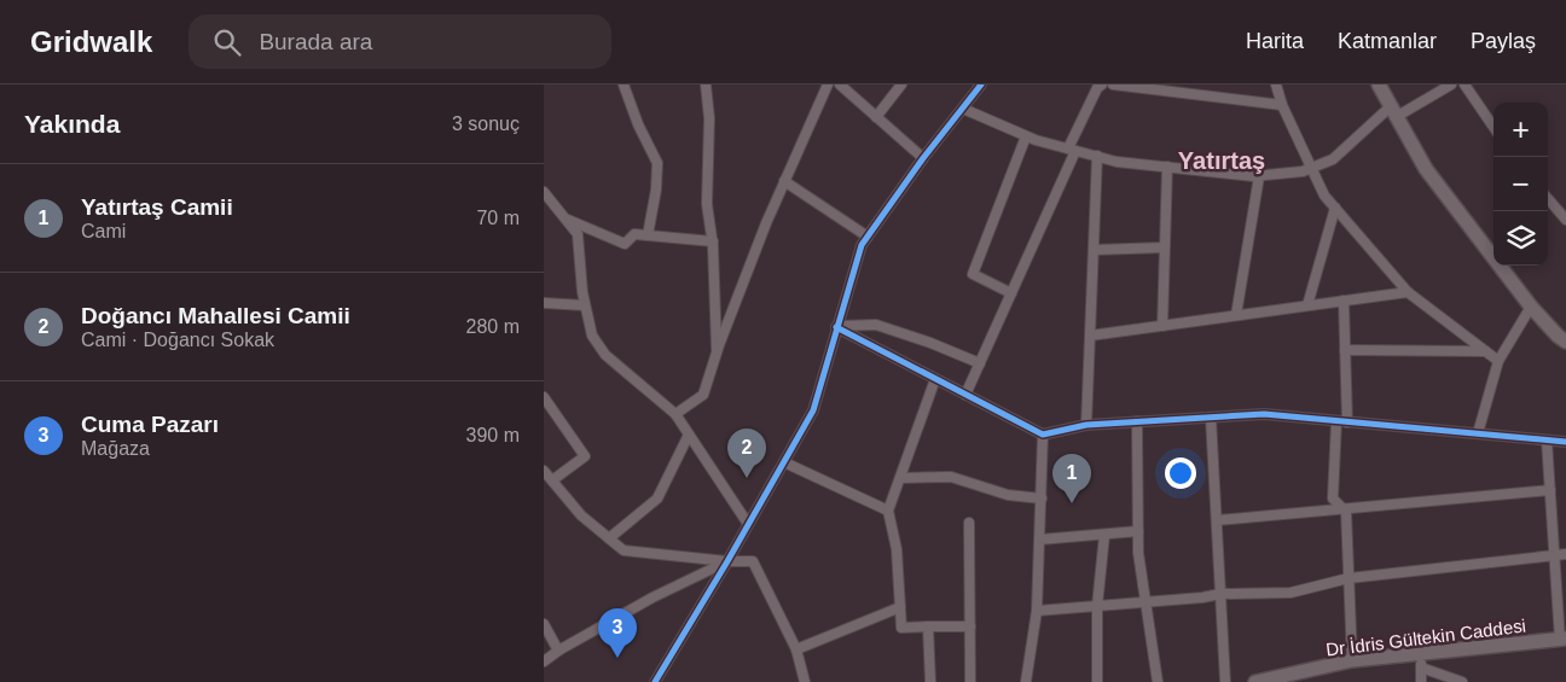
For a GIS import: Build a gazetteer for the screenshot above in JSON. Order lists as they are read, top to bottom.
{
  "streets": {
    "street": ["Dr İdris Gültekin Caddesi"]
  },
  "districts": ["Yatırtaş"],
  "page": {
    "header": "Gridwalk",
    "search": "Burada ara",
    "nav": ["Harita", "Katmanlar", "Paylaş"],
    "heading": ["Yakında", "3 sonuç"],
    "map_buttons": ["+", "−"],
    "list": [
      {
        "mark": "1",
        "name": "Yatırtaş Camii",
        "note": "Cami",
        "value": "70 m"
      },
      {
        "mark": "2",
        "name": "Doğancı Mahallesi Camii",
        "note": "Cami · Doğancı Sokak",
        "value": "280 m"
      },
      {
        "mark": "3",
        "name": "Cuma Pazarı",
        "note": "Mağaza",
        "value": "390 m"
      }
    ],
    "pins": ["2", "1", "3"]
  }
}
